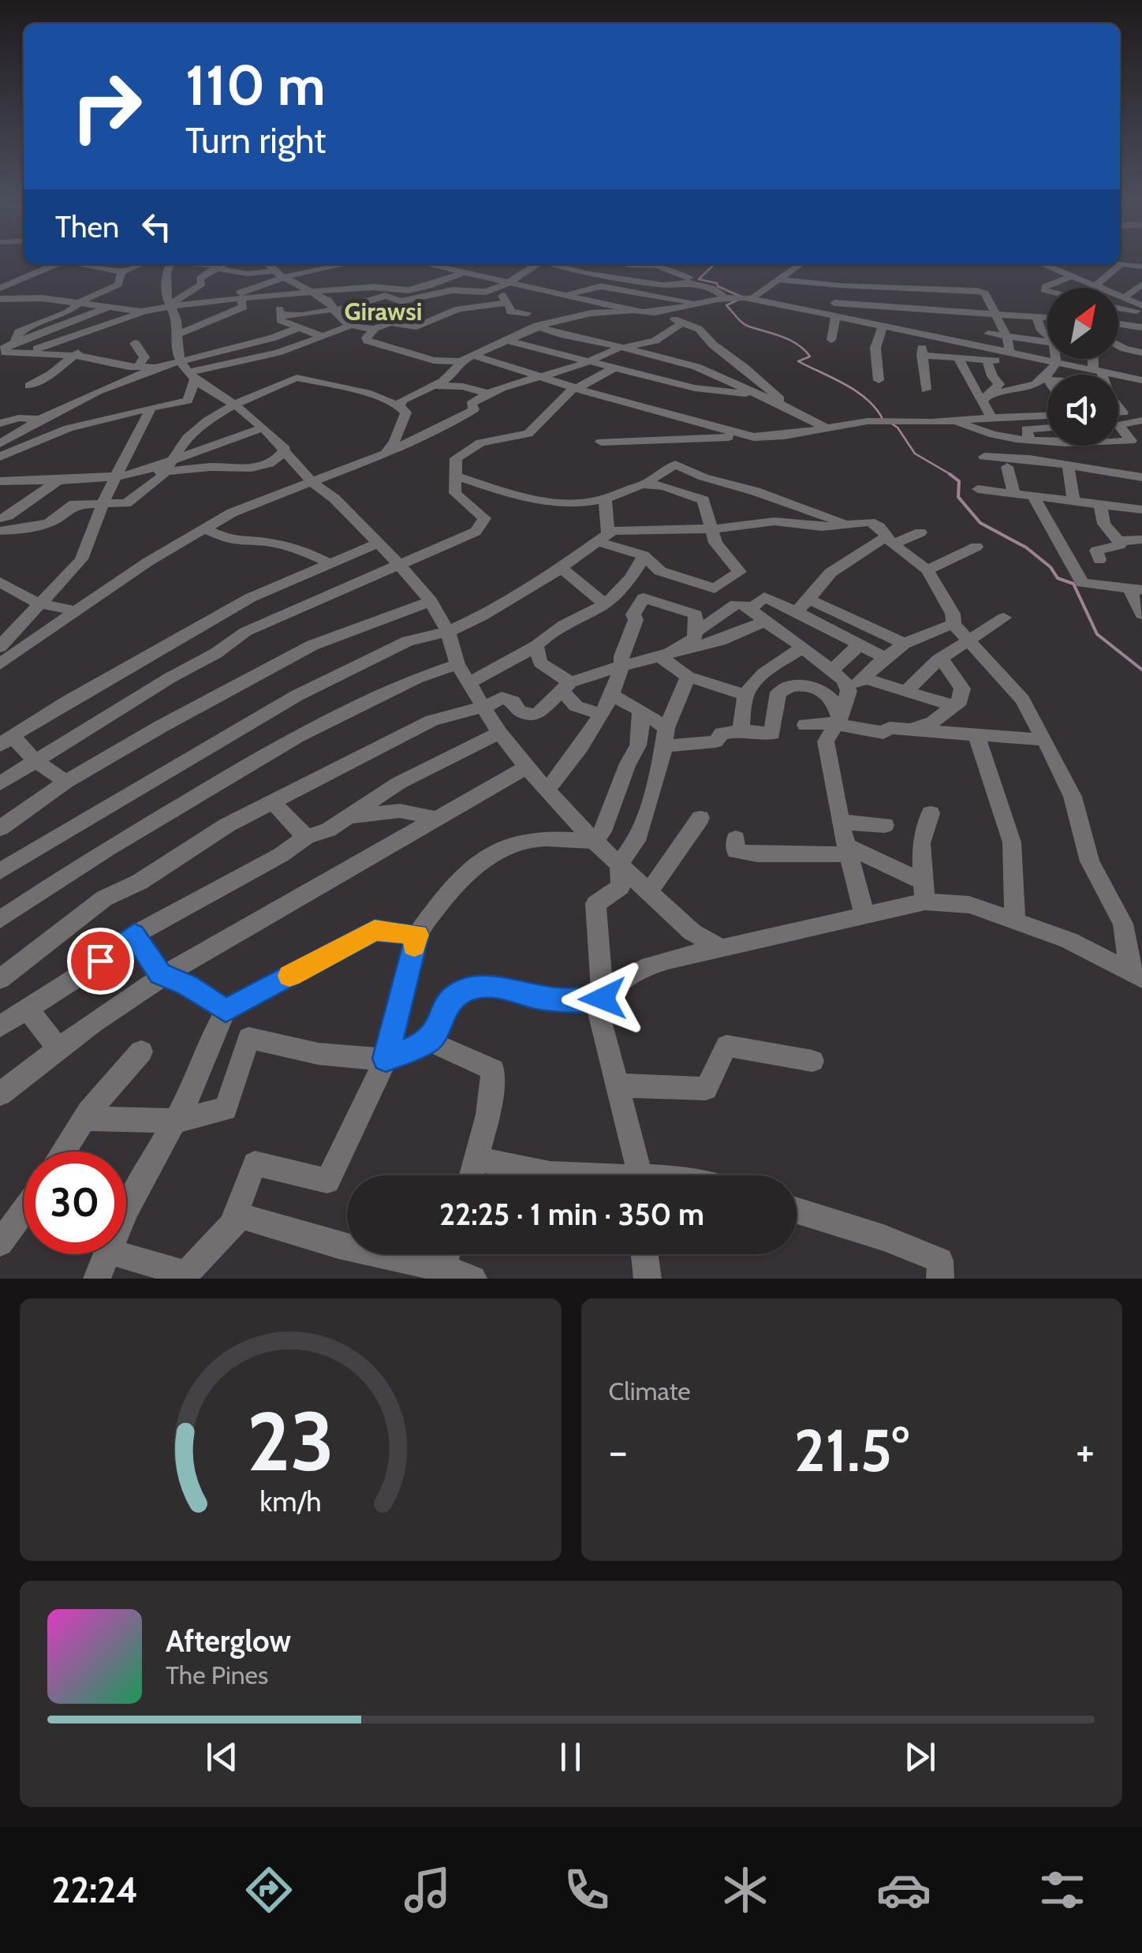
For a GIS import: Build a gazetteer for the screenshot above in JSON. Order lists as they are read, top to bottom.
{
  "districts": ["Girawsi"],
  "north": "top right",
  "page": {
    "turn": ["110 m", "Turn right"],
    "then": "Then",
    "limit": "30",
    "trip": "22:25 · 1 min · 350 m",
    "tile": "Climate",
    "heat": ["−", "21.5°", "+"],
    "song": ["Afterglow", "The Pines"],
    "tabs": "22:24",
    "gauge": ["23", "km/h"]
  }
}
